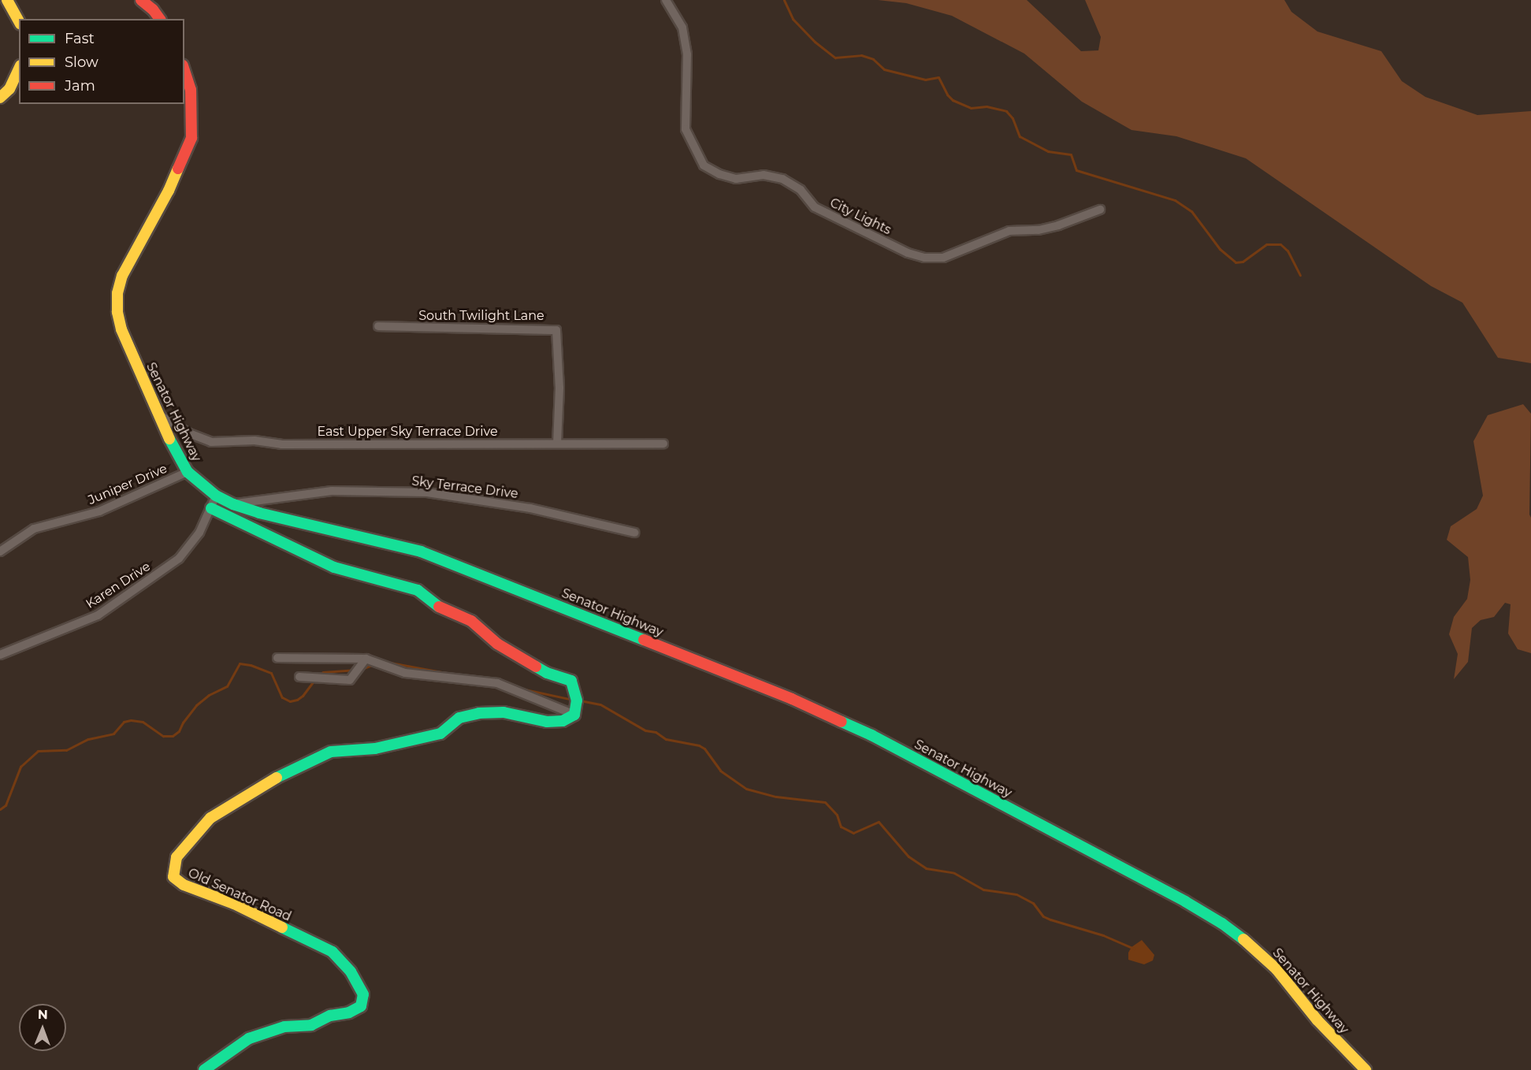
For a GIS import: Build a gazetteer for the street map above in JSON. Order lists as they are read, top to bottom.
{
  "streets": {
    "street": [
      "City Lights",
      "South Twilight Lane",
      "Senator Highway",
      "East Upper Sky Terrace Drive",
      "Juniper Drive",
      "Sky Terrace Drive",
      "Karen Drive",
      "Old Senator Road"
    ]
  },
  "crossings": [
    ["South Twilight Lane", "East Upper Sky Terrace Drive"],
    ["Senator Highway", "East Upper Sky Terrace Drive"],
    ["Senator Highway", "Juniper Drive"],
    ["Senator Highway", "Sky Terrace Drive"],
    ["Senator Highway", "Karen Drive"]
  ],
  "legend": ["Fast", "Slow", "Jam"],
  "north": "top"
}
